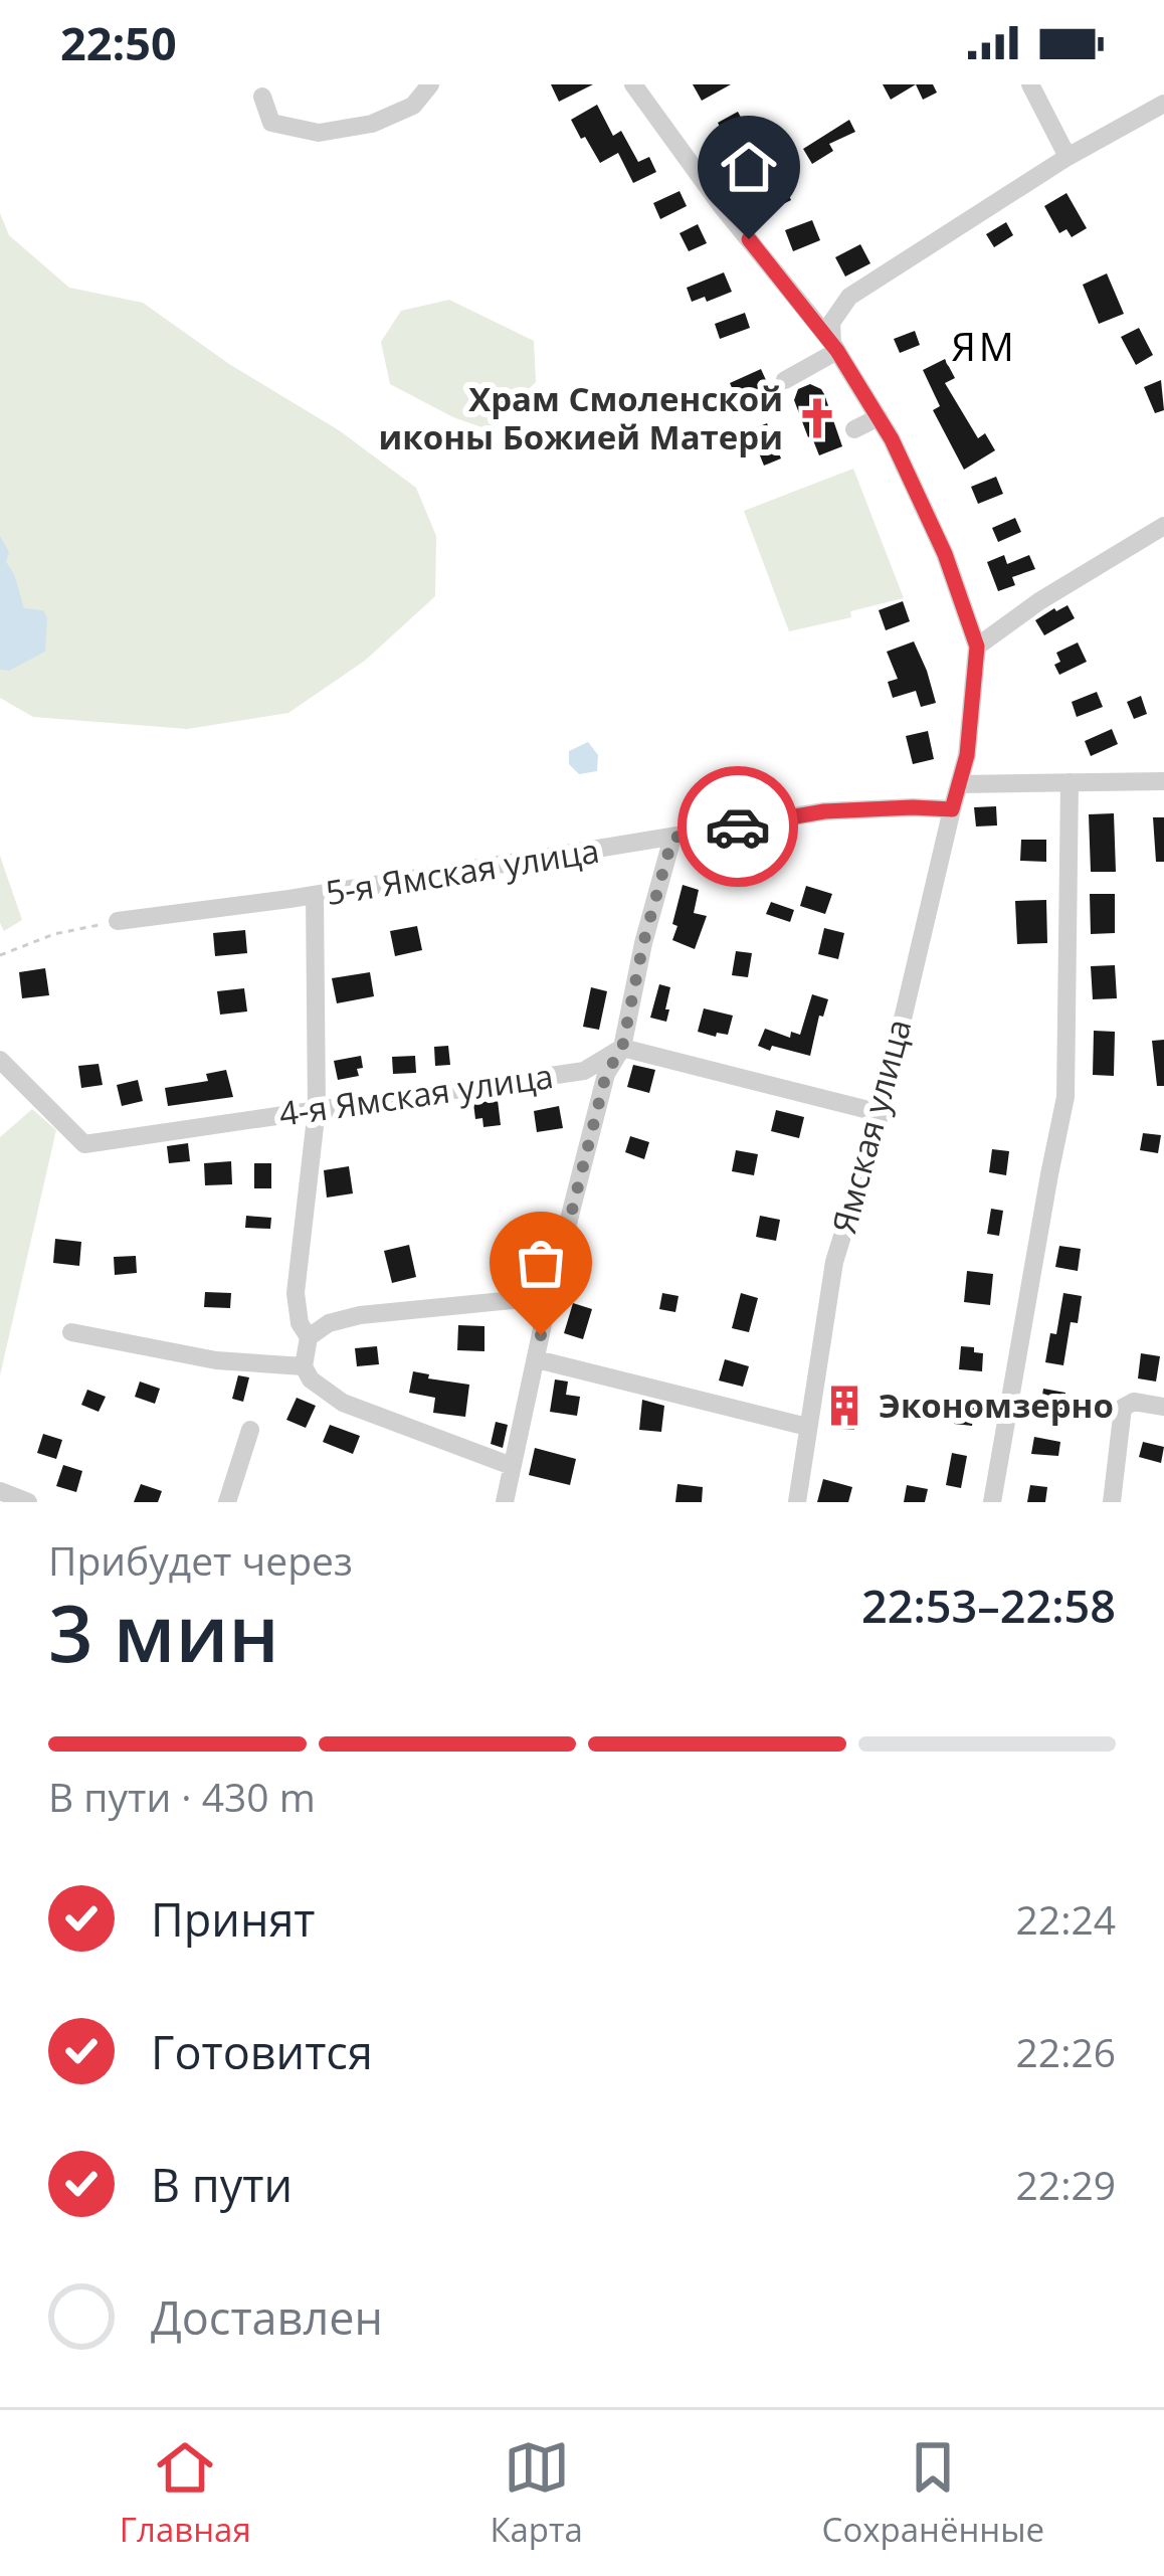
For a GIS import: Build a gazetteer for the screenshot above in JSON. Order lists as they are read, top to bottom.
{
  "streets": {
    "street": ["5-я Ямская улица", "4-я Ямская улица", "Ямская улица"]
  },
  "crossings": [
    ["5-я Ямская улица", "Ямская улица"]
  ],
  "districts": ["ЯМ"],
  "places": {
    "church": ["Храм Смоленской иконы Божией Матери"],
    "building": ["Экономзерно"]
  },
  "page": {
    "status": "22:50",
    "heading": ["3 мин", "Прибудет через", "22:53–22:58"],
    "bar": "В пути · 430 m",
    "list": [
      ["Принят", "22:24"],
      ["Готовится", "22:26"],
      ["В пути", "22:29"],
      "Доставлен"
    ],
    "tabs": ["Главная", "Карта", "Сохранённые"]
  }
}
